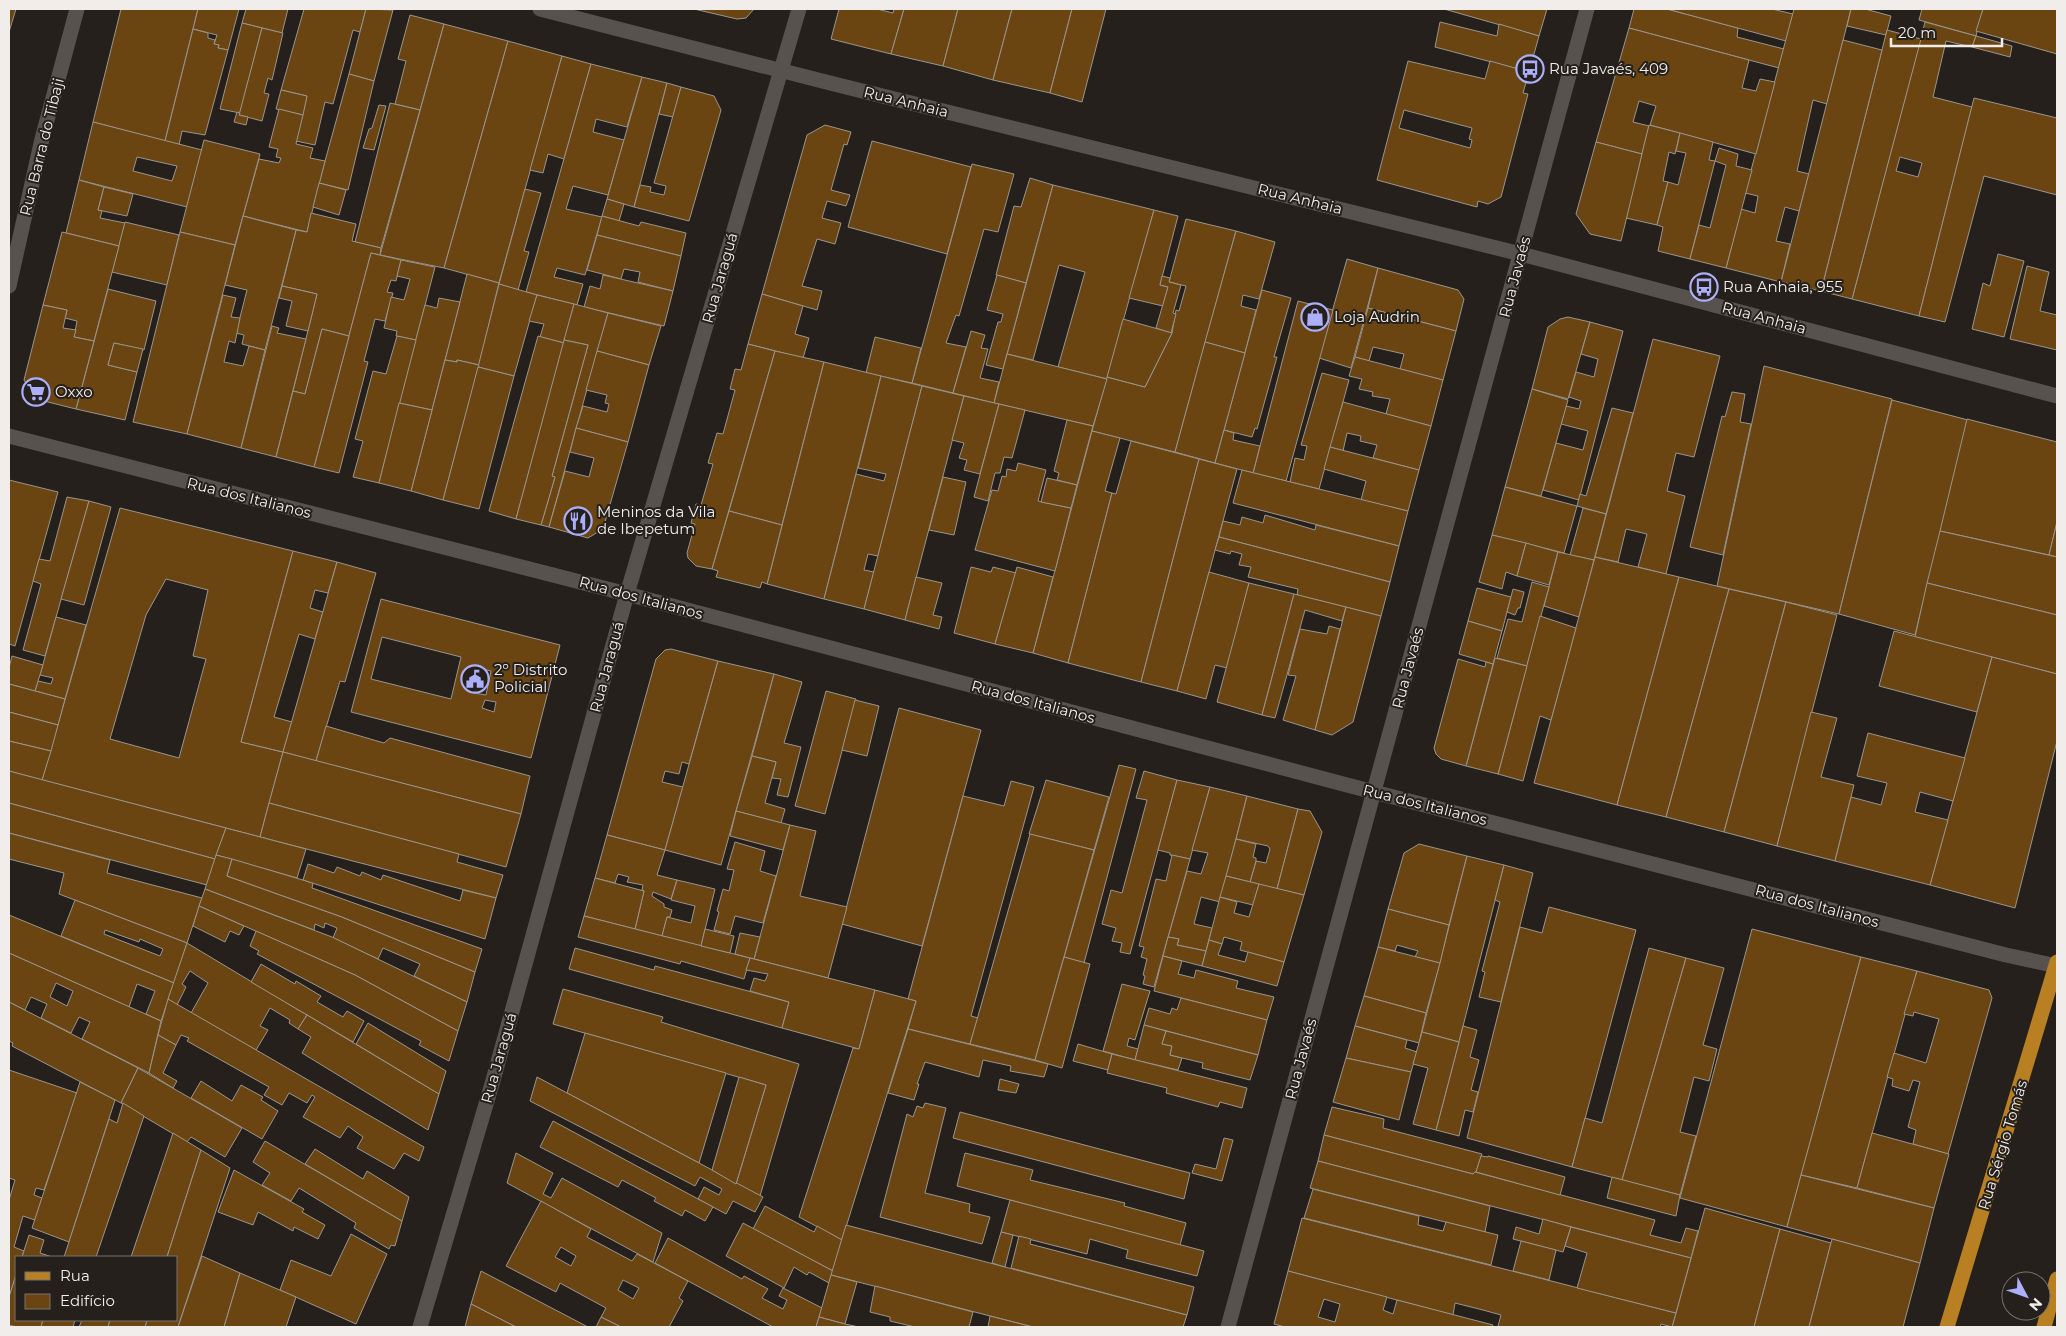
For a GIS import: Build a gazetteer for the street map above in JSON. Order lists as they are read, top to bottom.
{
  "streets": {
    "main road": ["Rua Sérgio Tomás"],
    "street": [
      "Rua Anhaia",
      "Rua Barra do Tibaji",
      "Rua Javaés",
      "Rua Jaraguá",
      "Rua dos Italianos"
    ]
  },
  "crossings": [
    ["Rua Anhaia", "Rua Javaés"],
    ["Rua Anhaia", "Rua Jaraguá"],
    ["Rua Javaés", "Rua dos Italianos"],
    ["Rua Jaraguá", "Rua dos Italianos"],
    ["Rua dos Italianos", "Rua Sérgio Tomás"]
  ],
  "places": {
    "bus stop": ["Rua Javaés, 409", "Rua Anhaia, 955"],
    "shop": ["Loja Audrin"],
    "supermarket": ["Oxxo"],
    "restaurant": ["Meninos da Vila de Ibepetum"],
    "public building": ["2º Distrito Policial"]
  },
  "legend": ["Rua", "Edifício"],
  "scale_bar": "20 m",
  "north": "bottom right"
}
